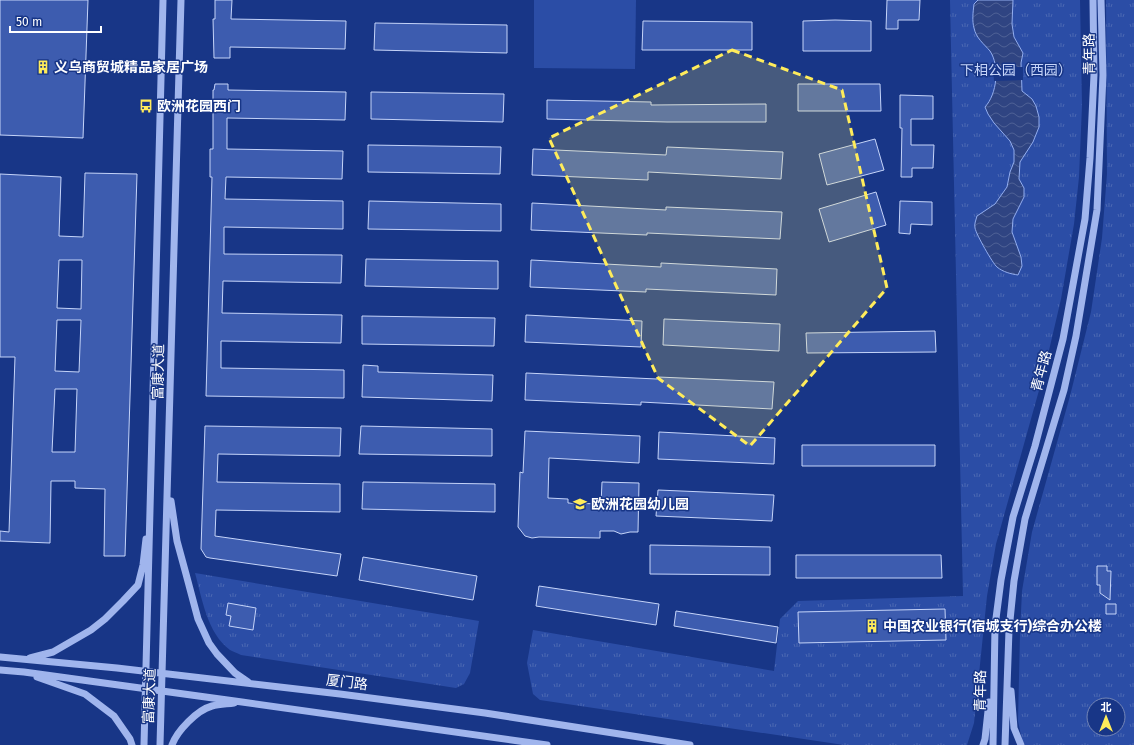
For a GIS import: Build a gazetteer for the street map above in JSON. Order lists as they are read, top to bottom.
{
  "streets": {
    "street": ["青年路", "富康大道", "厦门路"]
  },
  "crossings": [
    ["富康大道", "厦门路"]
  ],
  "parks": ["下相公园（西园）"],
  "places": {
    "building": ["义乌商贸城精品家居广场", "中国农业银行(宿城支行)综合办公楼"],
    "bus stop": ["欧洲花园西门"],
    "school or university": ["欧洲花园幼儿园"]
  },
  "scale_bar": "50 m",
  "north": "top"
}
